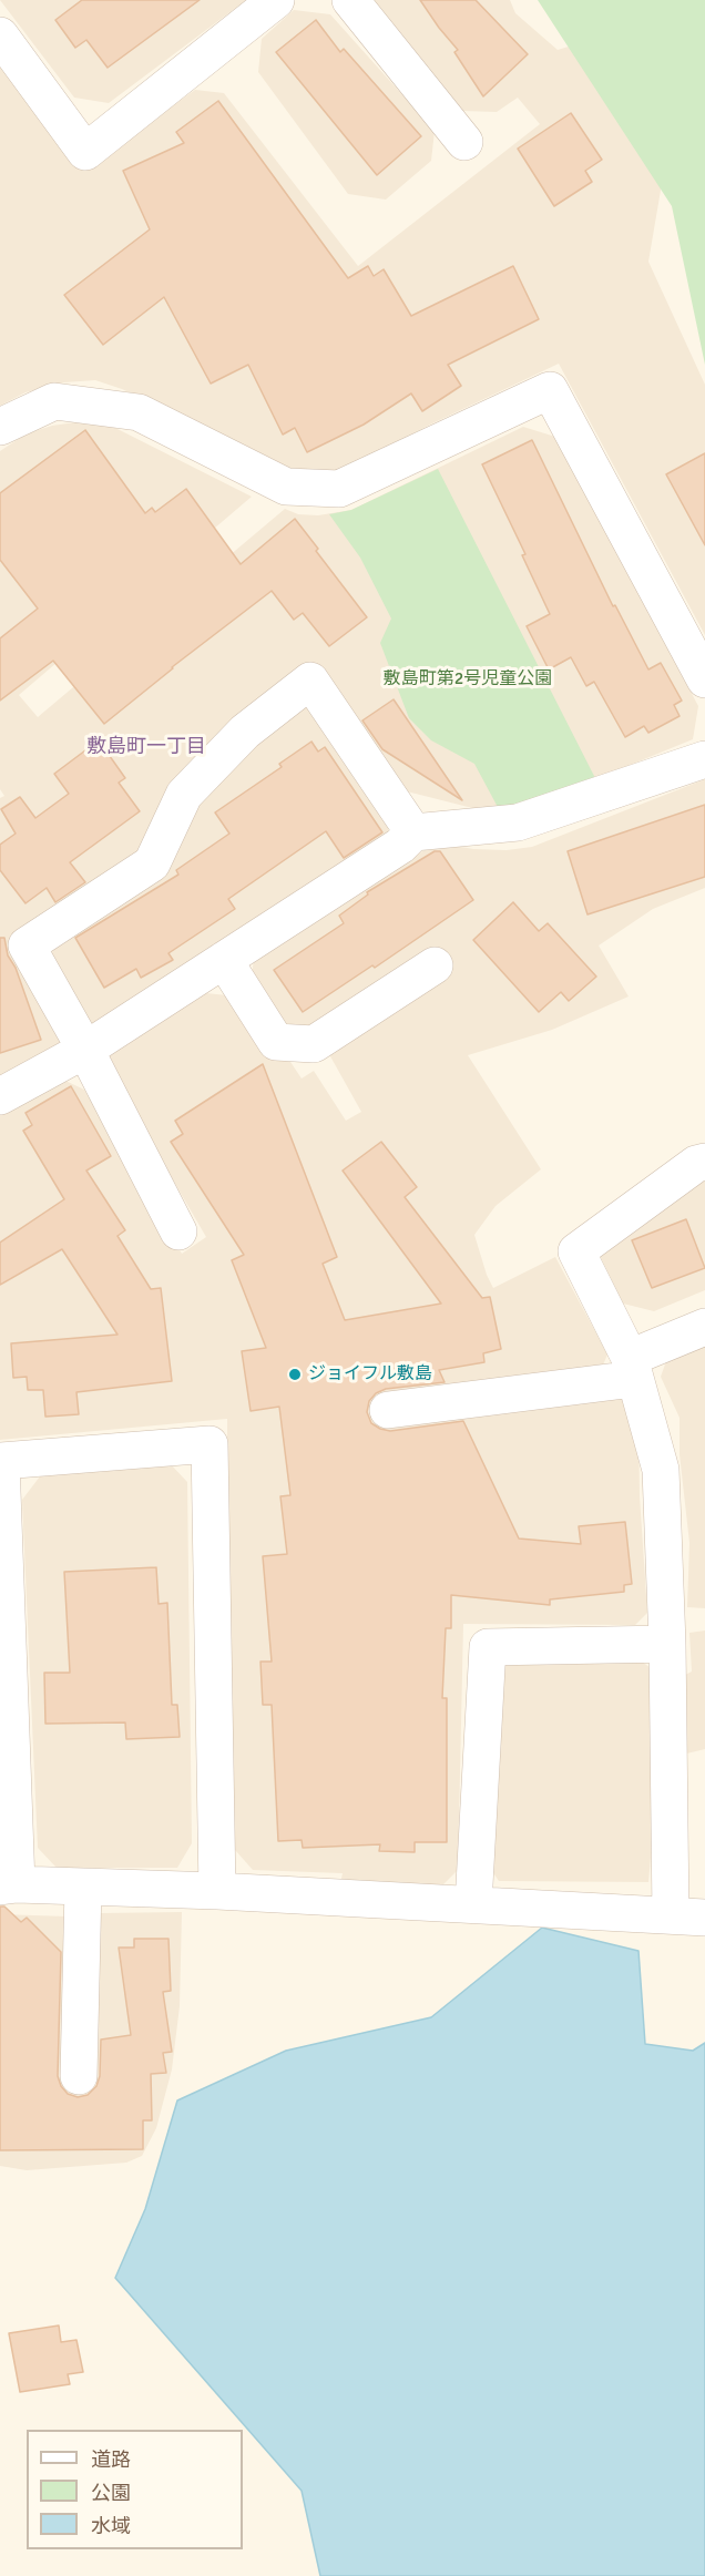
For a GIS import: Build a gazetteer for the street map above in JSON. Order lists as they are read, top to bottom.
{
  "districts": ["敷島町一丁目"],
  "parks": ["敷島町第2号児童公園"],
  "places": ["ジョイフル敷島"],
  "legend": ["道路", "公園", "水域"]
}
